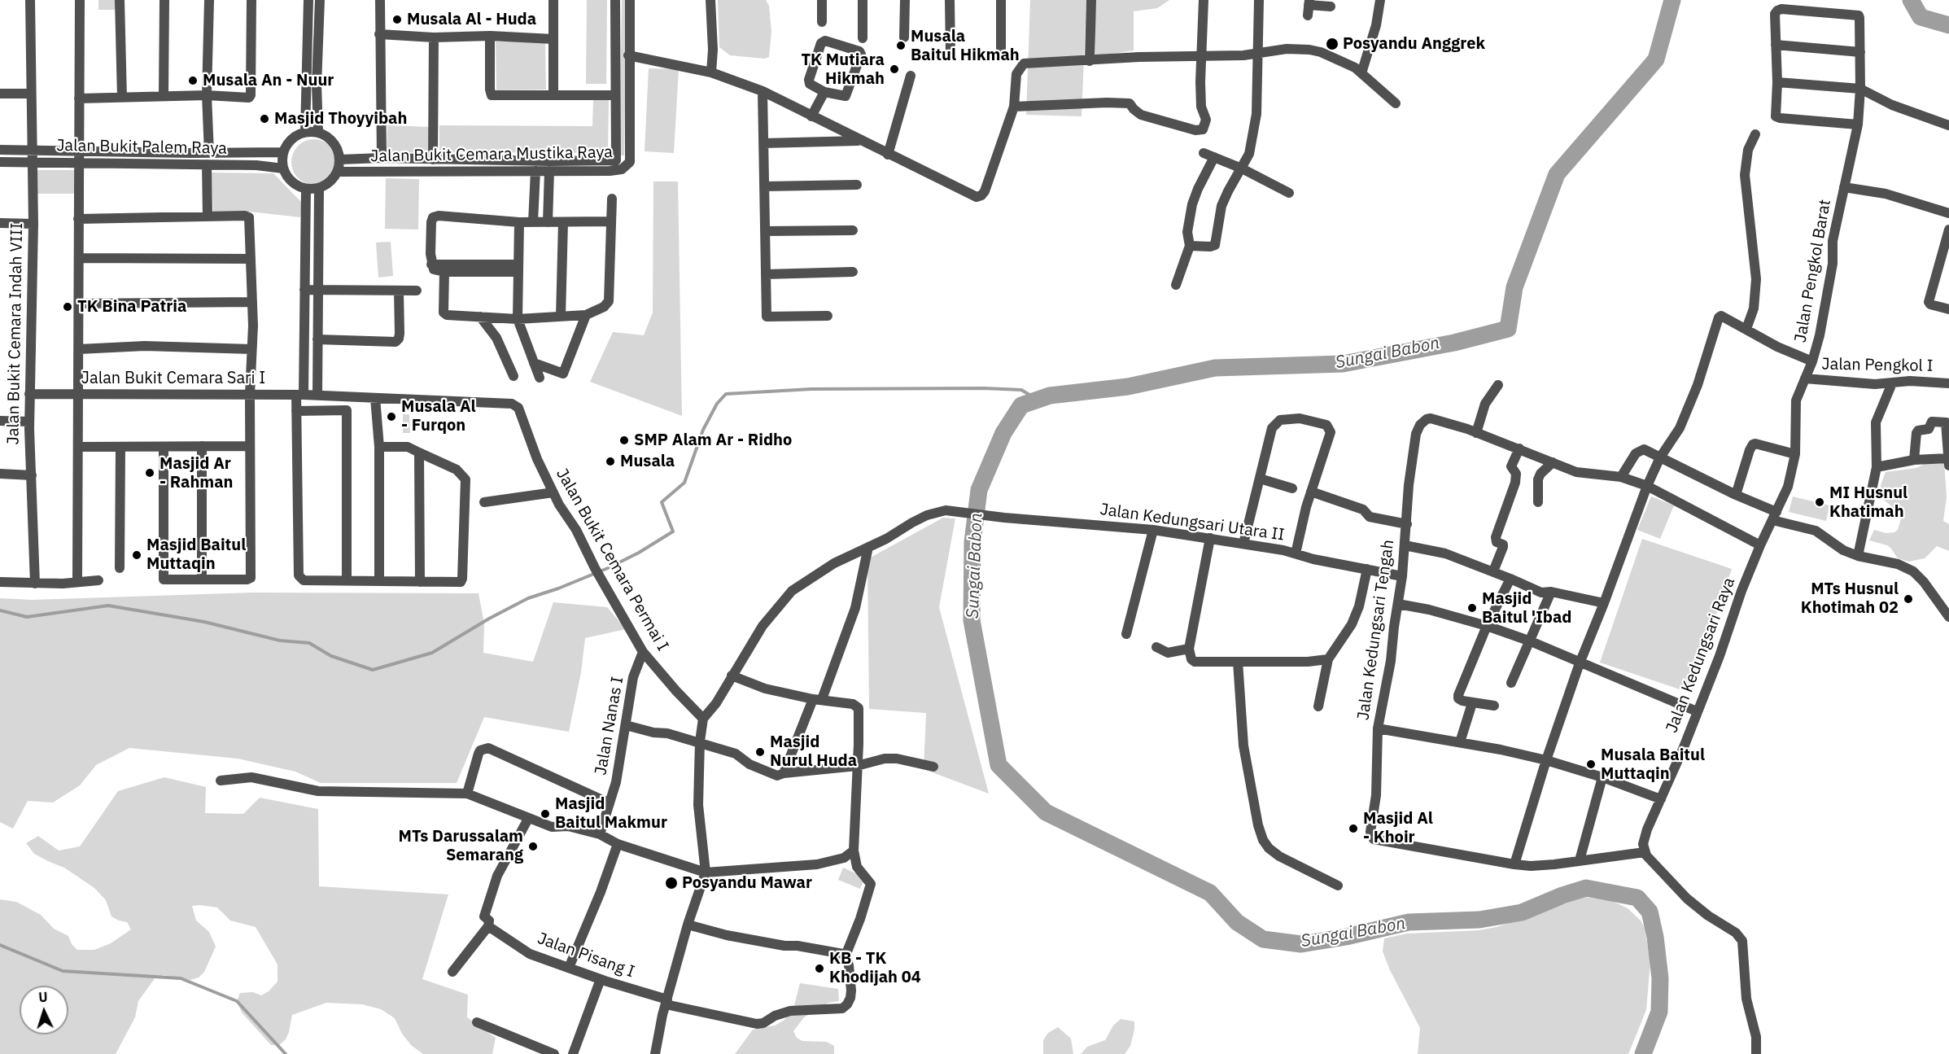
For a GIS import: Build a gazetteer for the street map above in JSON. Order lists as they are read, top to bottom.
{
  "streets": {
    "street": [
      "Jalan Bukit Palem Raya",
      "Jalan Bukit Cemara Mustika Raya",
      "Jalan Pengkol Barat",
      "Jalan Bukit Cemara Indah VIII",
      "Jalan Pengkol I",
      "Jalan Bukit Cemara Sari I",
      "Jalan Kedungsari Utara II",
      "Jalan Bukit Cemara Permai I",
      "Jalan Kedungsari Tengah",
      "Jalan Kedungsari Raya",
      "Jalan Nanas I",
      "Jalan Pisang I"
    ]
  },
  "crossings": [
    ["Jalan Bukit Palem Raya", "Jalan Bukit Cemara Mustika Raya"],
    ["Jalan Bukit Palem Raya", "Jalan Bukit Cemara Indah VIII"],
    ["Jalan Pengkol Barat", "Jalan Pengkol I"],
    ["Jalan Pengkol Barat", "Jalan Kedungsari Raya"],
    ["Jalan Bukit Cemara Indah VIII", "Jalan Bukit Cemara Sari I"],
    ["Jalan Bukit Cemara Sari I", "Jalan Bukit Cemara Permai I"],
    ["Jalan Kedungsari Utara II", "Jalan Bukit Cemara Permai I"],
    ["Jalan Kedungsari Utara II", "Jalan Kedungsari Tengah"],
    ["Jalan Bukit Cemara Permai I", "Jalan Nanas I"]
  ],
  "water": ["Sungai Babon"],
  "places": [
    "Musala Al - Huda",
    "Posyandu Anggrek",
    "Musala Baitul Hikmah",
    "TK Mutiara Hikmah",
    "Musala An - Nuur",
    "Masjid Thoyyibah",
    "TK Bina Patria",
    "Musala Al - Furqon",
    "SMP Alam Ar - Ridho",
    "Musala",
    "Masjid Ar - Rahman",
    "MI Husnul Khatimah",
    "Masjid Baitul Muttaqin",
    "MTs Husnul Khotimah 02",
    "Masjid Baitul 'Ibad",
    "Masjid Nurul Huda",
    "Musala Baitul Muttaqin",
    "Masjid Baitul Makmur",
    "Masjid Al - Khoir",
    "MTs Darussalam Semarang",
    "Posyandu Mawar",
    "KB - TK Khodijah 04"
  ],
  "north": "top"
}
